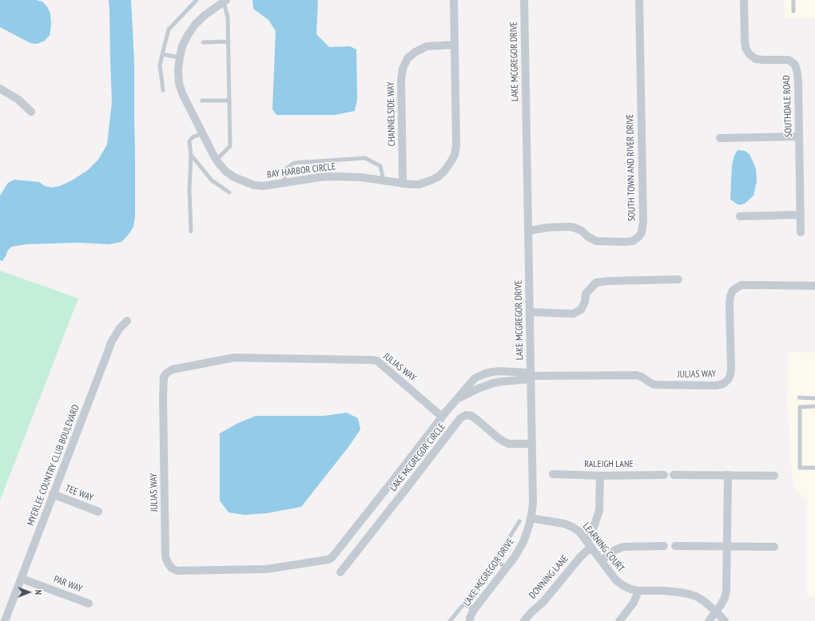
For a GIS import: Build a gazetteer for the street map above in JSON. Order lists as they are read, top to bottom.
{
  "streets": {
    "street": [
      "LAKE MCGREGOR DRIVE",
      "SOUTHDALE ROAD",
      "CHANNELSIDE WAY",
      "SOUTH TOWN AND RIVER DRIVE",
      "BAY HARBOR CIRCLE",
      "JULIAS WAY",
      "LAKE MCGREGOR CIRCLE",
      "RALEIGH LANE",
      "MYERLEE COUNTRY CLUB BOULEVARD",
      "TEE WAY",
      "LEARNING COURT",
      "DOWNING LANE",
      "PAR WAY"
    ]
  },
  "crossings": [
    ["LAKE MCGREGOR DRIVE", "SOUTH TOWN AND RIVER DRIVE"],
    ["LAKE MCGREGOR DRIVE", "JULIAS WAY"],
    ["LAKE MCGREGOR DRIVE", "LAKE MCGREGOR CIRCLE"],
    ["LAKE MCGREGOR DRIVE", "LEARNING COURT"],
    ["CHANNELSIDE WAY", "BAY HARBOR CIRCLE"],
    ["RALEIGH LANE", "DOWNING LANE"],
    ["MYERLEE COUNTRY CLUB BOULEVARD", "TEE WAY"],
    ["MYERLEE COUNTRY CLUB BOULEVARD", "PAR WAY"],
    ["LEARNING COURT", "DOWNING LANE"]
  ],
  "north": "right"
}
